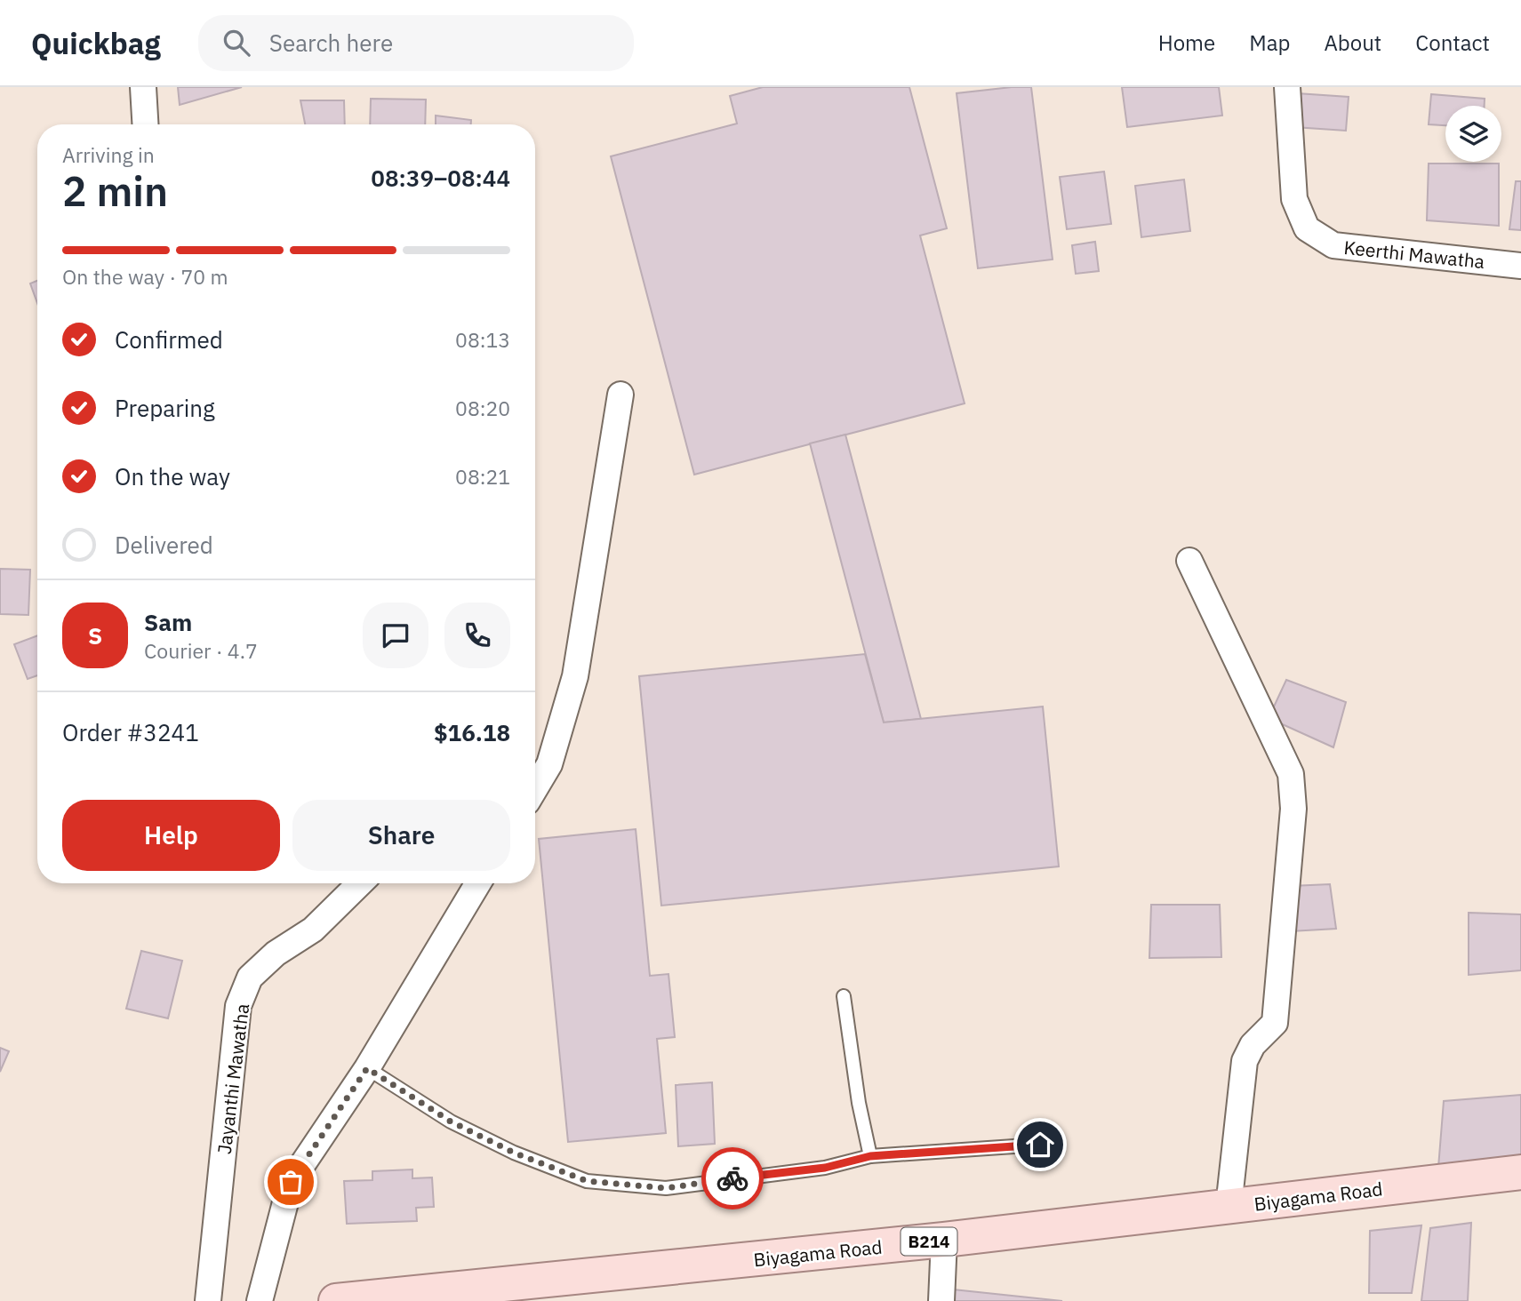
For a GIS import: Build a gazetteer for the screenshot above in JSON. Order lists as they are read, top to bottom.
{
  "streets": {
    "main road": ["Biyagama Road", "B214"],
    "street": ["Keerthi Mawatha", "Jayanthi Mawatha"]
  },
  "page": {
    "header": "Quickbag",
    "search": "Search here",
    "nav": [
      "Home",
      "Map",
      "About",
      "Contact"
    ],
    "heading": ["2 min", "Arriving in", "08:39–08:44"],
    "panel": [
      "Sam",
      "Courier · 4.7",
      "Order #3241",
      "$16.18"
    ],
    "bar": "On the way · 70 m",
    "list": [
      ["Confirmed", "08:13"],
      ["Preparing", "08:20"],
      ["On the way", "08:21"],
      "Delivered"
    ],
    "round": "S",
    "buttons": ["Help", "Share"]
  }
}
